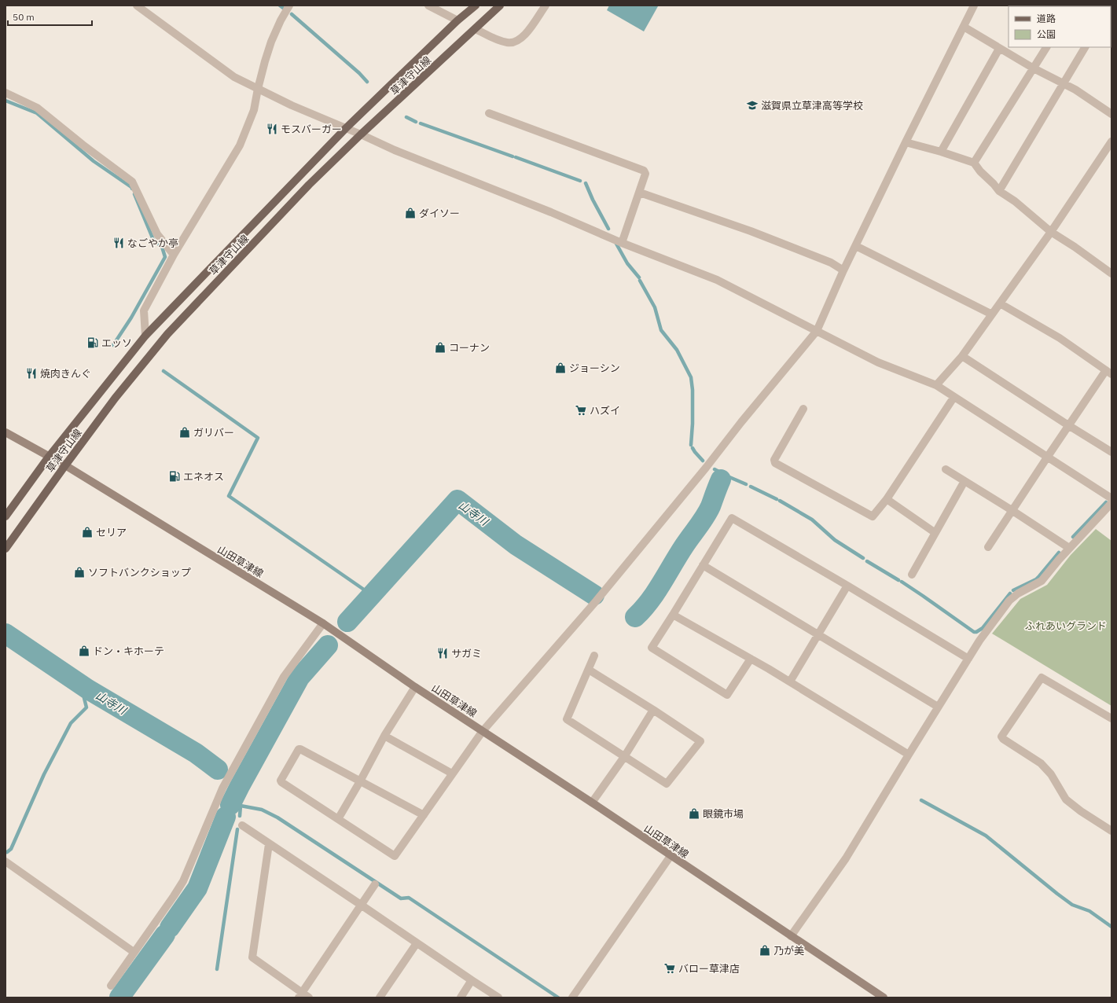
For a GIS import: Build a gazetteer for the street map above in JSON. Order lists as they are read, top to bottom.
{
  "streets": {
    "main road": ["草津守山線", "山田草津線"]
  },
  "crossings": [
    ["草津守山線", "山田草津線"]
  ],
  "water": ["山寺川"],
  "parks": ["ふれあいグランド"],
  "places": {
    "school or university": ["滋賀県立草津高等学校"],
    "restaurant": [
      "モスバーガー",
      "なごやか亭",
      "焼肉きんぐ",
      "サガミ"
    ],
    "shop": [
      "ダイソー",
      "コーナン",
      "ジョーシン",
      "ガリバー",
      "セリア",
      "ソフトバンクショップ",
      "ドン・キホーテ",
      "眼鏡市場",
      "乃が美"
    ],
    "fuel station": ["エッソ", "エネオス"],
    "supermarket": ["ハズイ", "バロー草津店"]
  },
  "legend": ["道路", "公園"],
  "scale_bar": "50 m"
}
